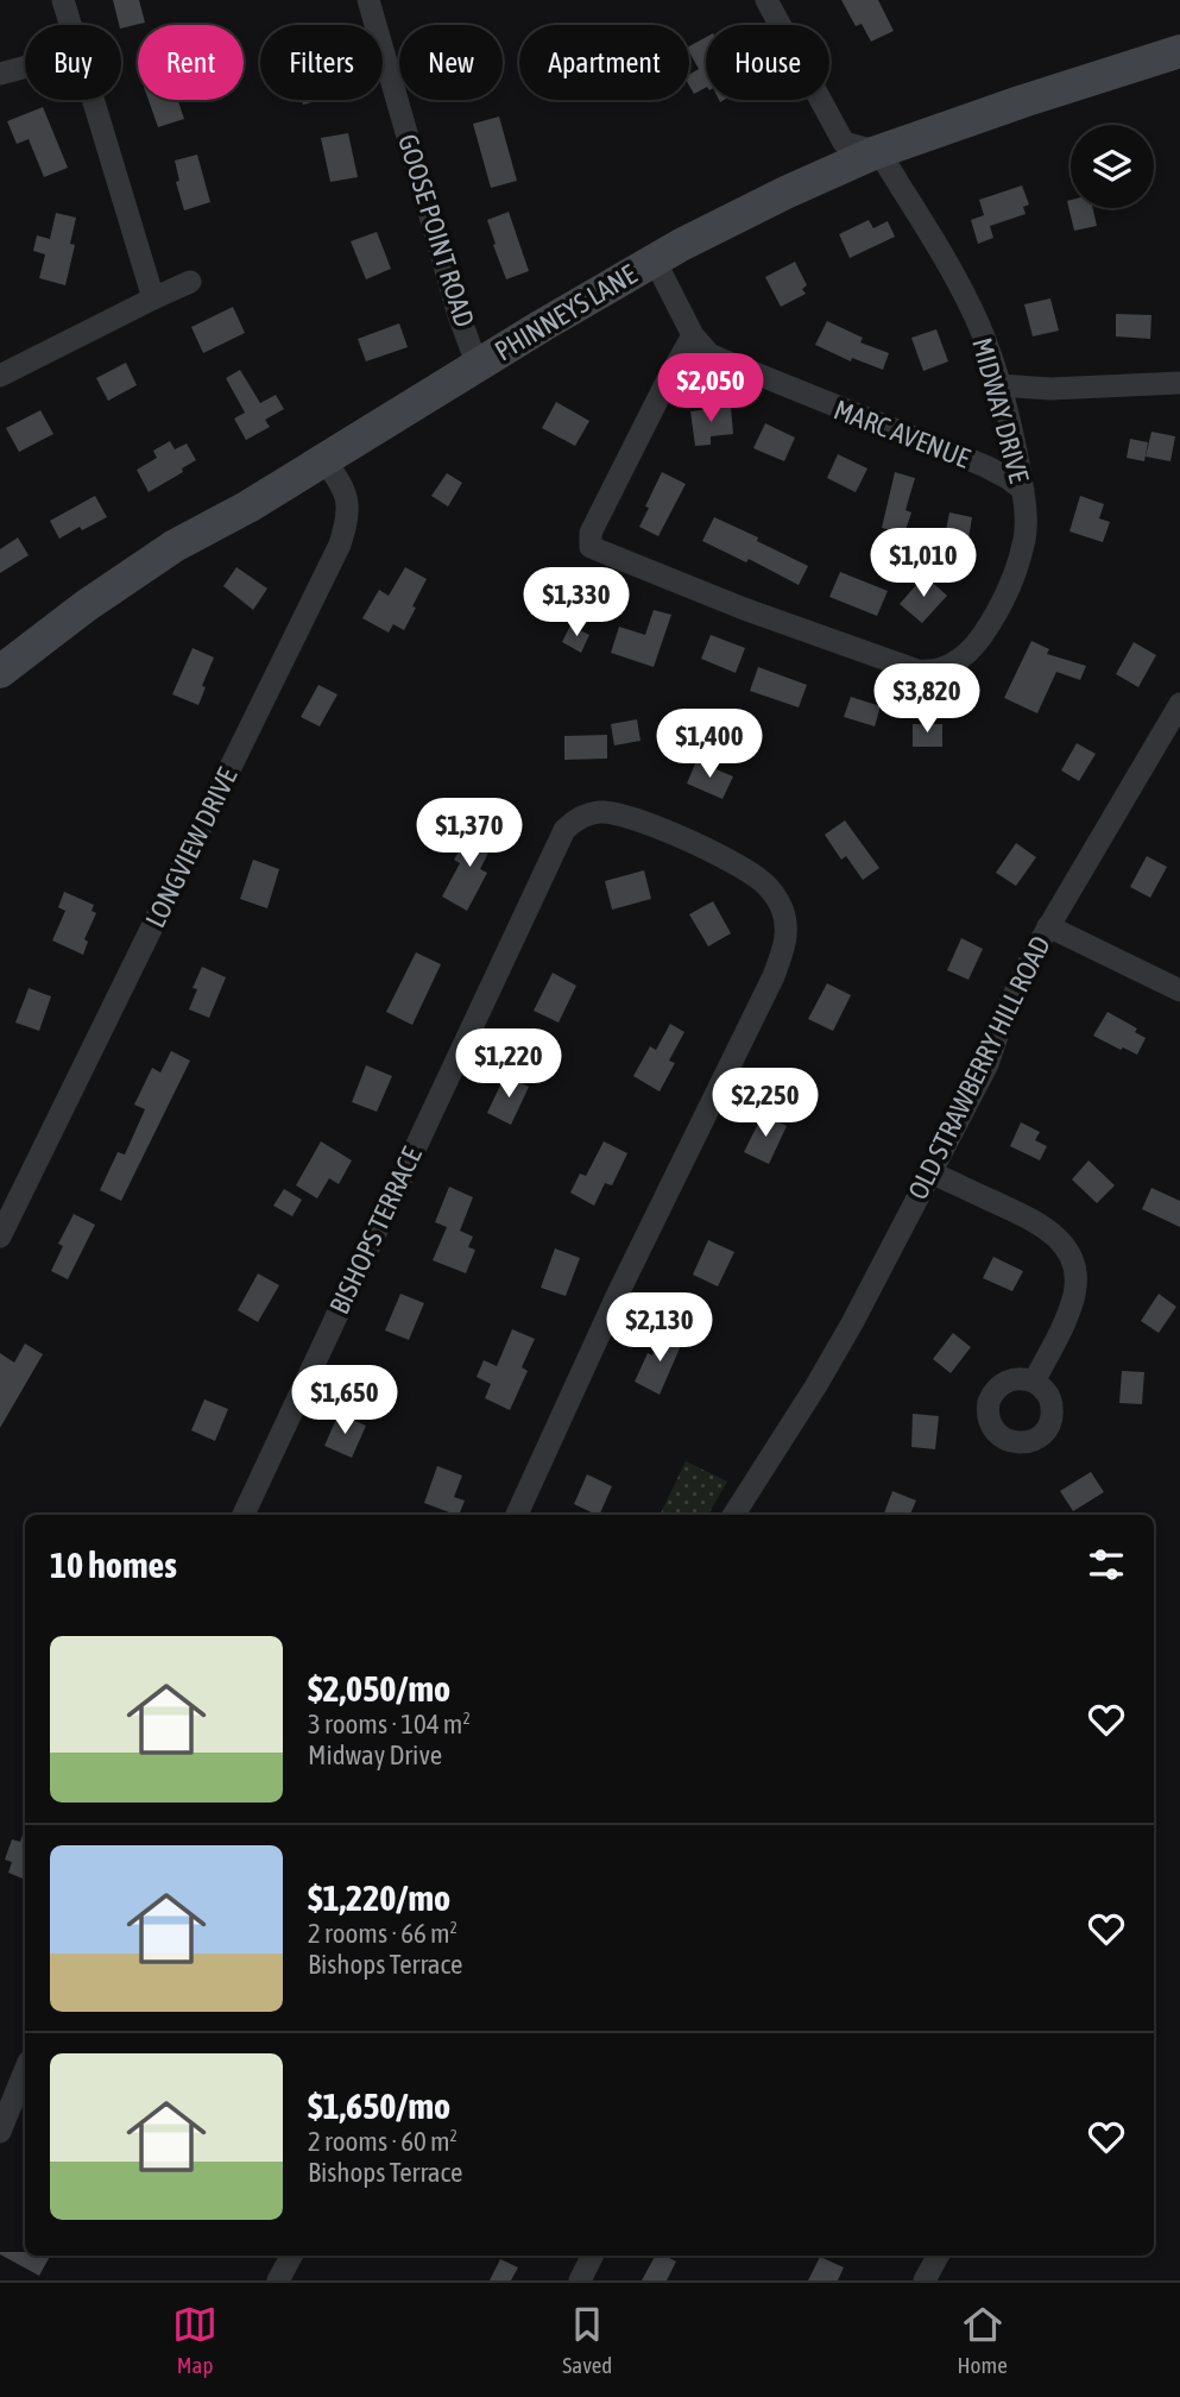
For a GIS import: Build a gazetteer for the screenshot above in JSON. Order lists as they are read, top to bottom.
{
  "streets": {
    "main road": ["PHINNEYS LANE"],
    "street": [
      "GOOSE POINT ROAD",
      "MIDWAY DRIVE",
      "MARC AVENUE",
      "LONGVIEW DRIVE",
      "OLD STRAWBERRY HILL ROAD",
      "BISHOPS TERRACE"
    ]
  },
  "crossings": [
    ["GOOSE POINT ROAD", "PHINNEYS LANE"],
    ["PHINNEYS LANE", "MIDWAY DRIVE"],
    ["PHINNEYS LANE", "LONGVIEW DRIVE"],
    ["MIDWAY DRIVE", "MARC AVENUE"]
  ],
  "page": {
    "chip": [
      "Buy",
      "Rent",
      "Filters",
      "New",
      "Apartment",
      "House"
    ],
    "price": [
      "$2,050",
      "$1,010",
      "$1,330",
      "$3,820",
      "$1,400",
      "$1,370",
      "$1,220",
      "$2,250",
      "$2,130",
      "$1,650"
    ],
    "heading": "10 homes",
    "list": [
      {
        "name": "$2,050/mo",
        "note": "3 rooms · 104 m² · Midway Drive"
      },
      {
        "name": "$1,220/mo",
        "note": "2 rooms · 66 m² · Bishops Terrace"
      },
      {
        "name": "$1,650/mo",
        "note": "2 rooms · 60 m² · Bishops Terrace"
      }
    ],
    "tabs": ["Map", "Saved", "Home"]
  }
}
